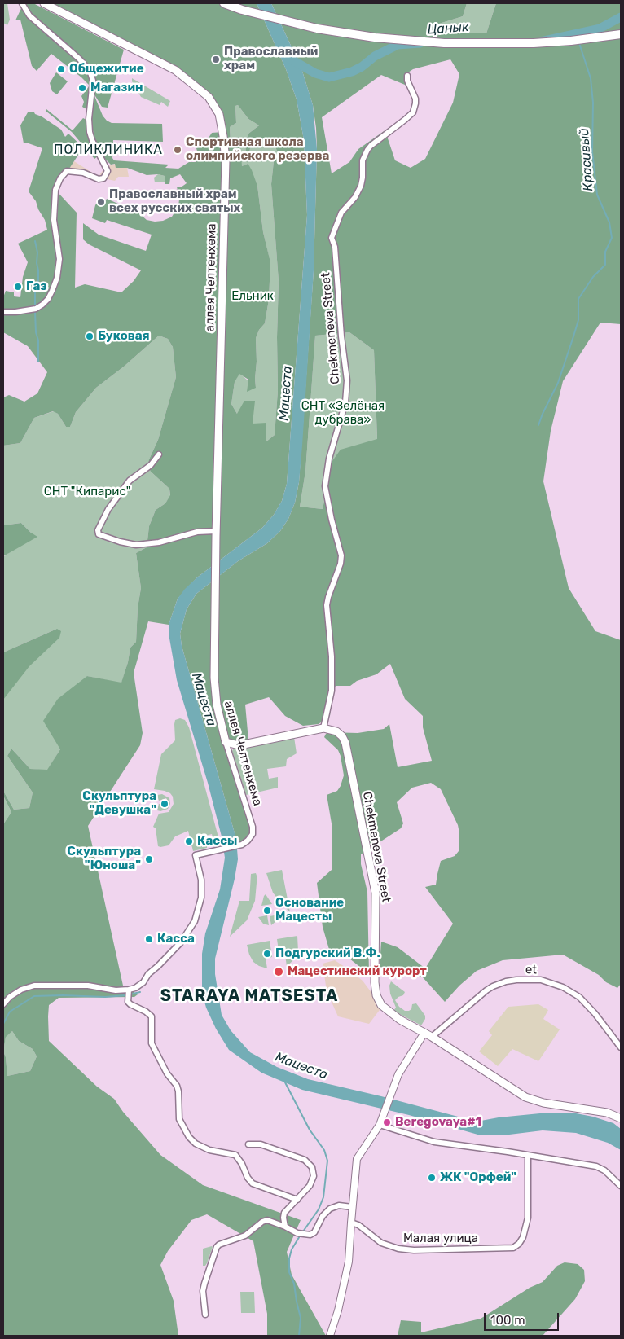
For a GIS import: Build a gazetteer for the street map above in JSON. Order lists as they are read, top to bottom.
{
  "streets": {
    "main road": ["аллея Челтенхема", "Chekmeneva Street"],
    "street": ["et", "Малая улица"]
  },
  "crossings": [
    ["Chekmeneva Street", "et"]
  ],
  "districts": ["ПОЛИКЛИНИКА", "STARAYA MATSESTA"],
  "water": ["Цанык", "Красивый", "Мацеста"],
  "parks": ["Ельник", "СНТ «Зелёная дубрава»", "СНТ \"Кипарис\""],
  "places": [
    "Православный храм",
    "Общежитие",
    "Магазин",
    "Спортивная школа олимпийского резерва",
    "Православный храм всех русских святых",
    "Газ",
    "Буковая",
    "Скульптура \"Девушка\"",
    "Кассы",
    "Скульптура \"Юноша\"",
    "Основание Мацесты",
    "Касса",
    "Подгурский В.Ф.",
    "Мацестинский курорт",
    "Beregovaya#1",
    "ЖК \"Орфей\""
  ],
  "scale_bar": "100 m"
}
